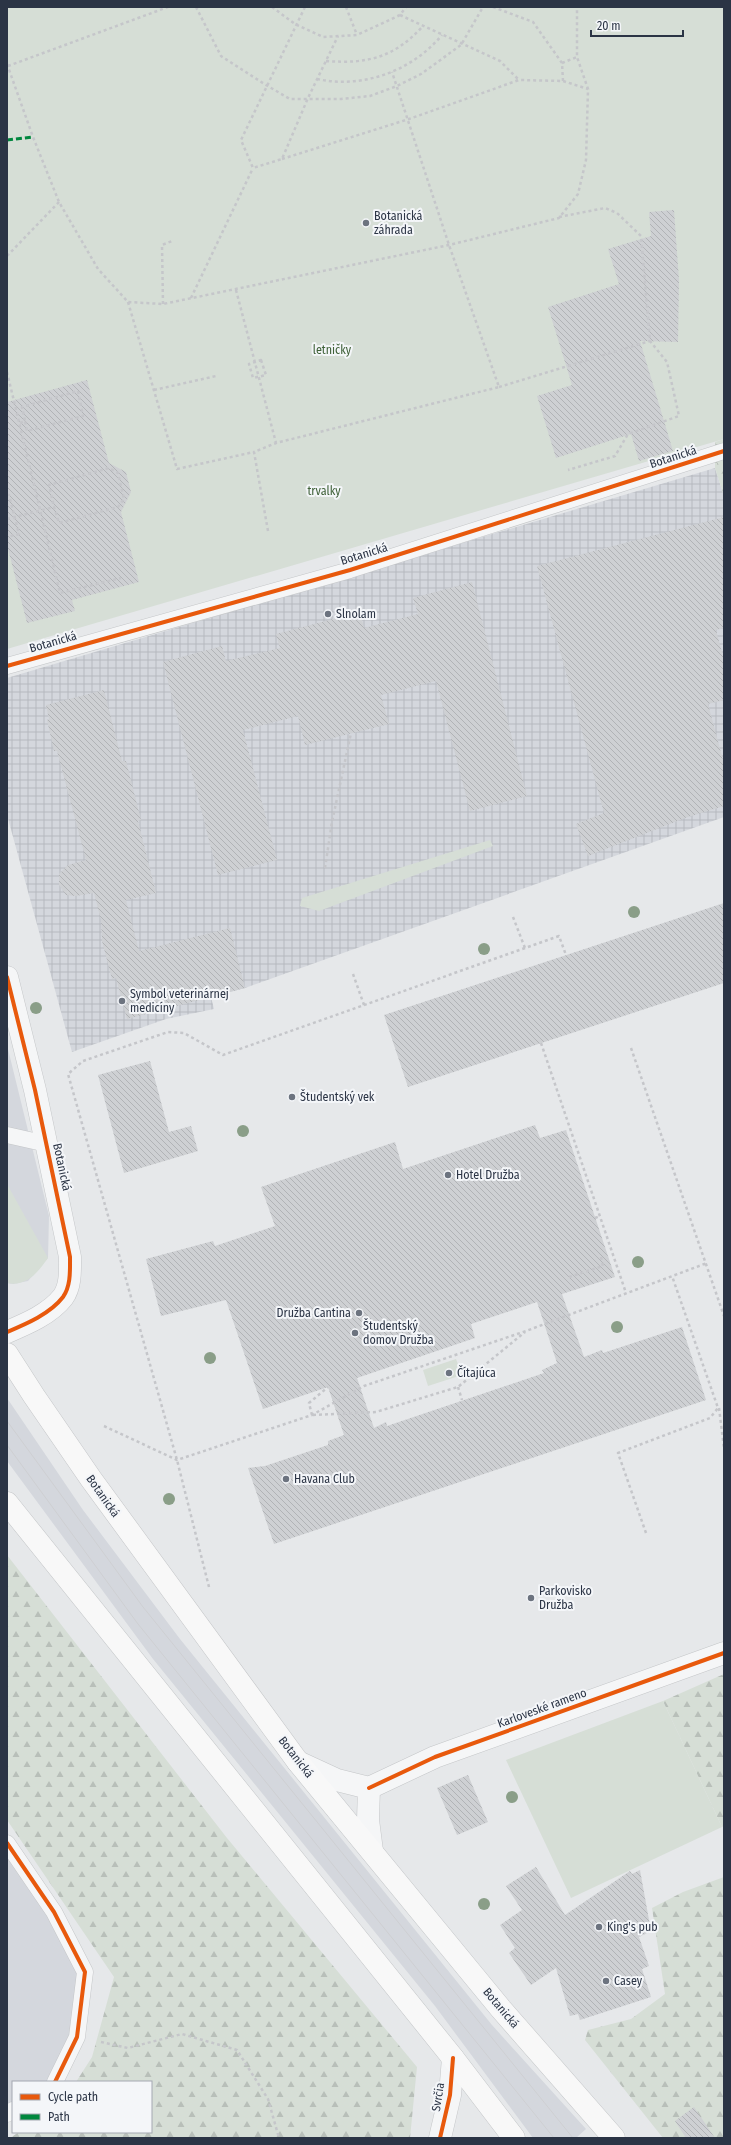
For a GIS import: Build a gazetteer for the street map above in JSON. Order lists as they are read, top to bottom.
{
  "streets": {
    "main road": ["Botanická"],
    "street": ["Karloveské rameno", "Svrčia"]
  },
  "parks": ["letničky", "trvalky"],
  "places": [
    "Botanická záhrada",
    "Slnolam",
    "Symbol veterinárnej medicíny",
    "Študentský vek",
    "Hotel Družba",
    "Družba Cantina",
    "Študentský domov Družba",
    "Čítajúca",
    "Havana Club",
    "Parkovisko Družba",
    "King's pub",
    "Casey"
  ],
  "legend": ["Cycle path", "Path"],
  "scale_bar": "20 m"
}
